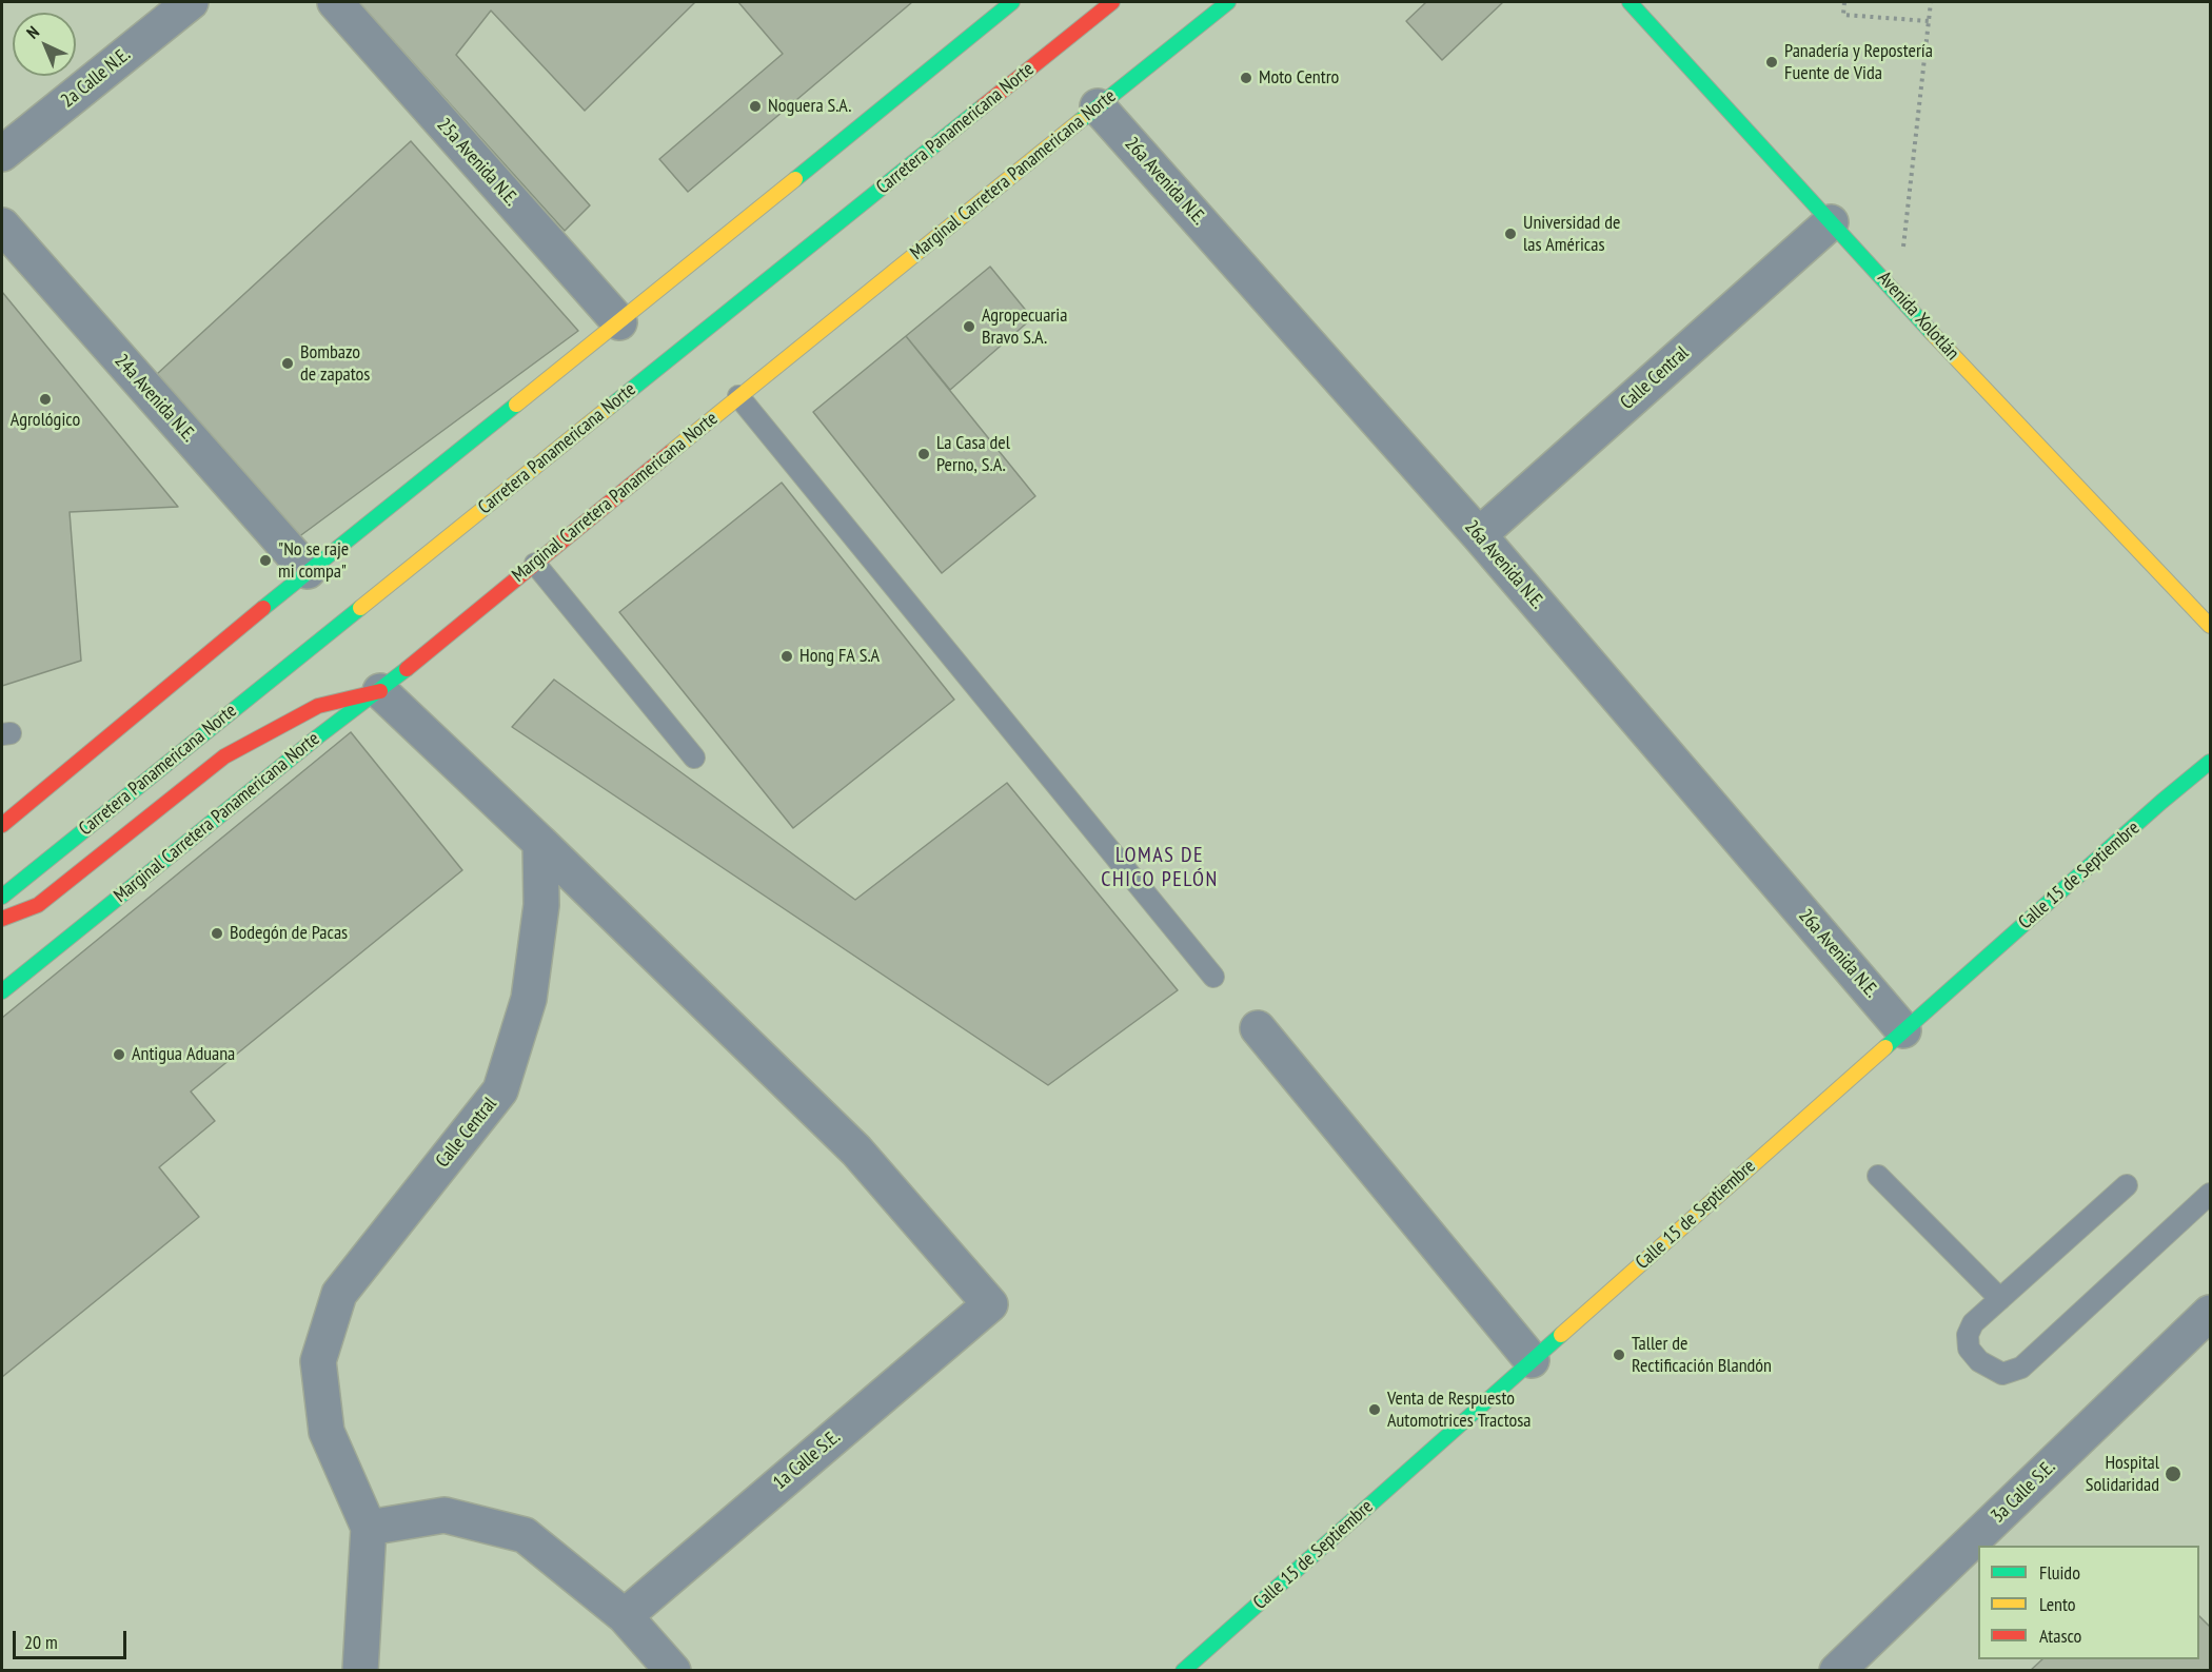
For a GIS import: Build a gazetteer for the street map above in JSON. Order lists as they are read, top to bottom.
{
  "streets": {
    "main road": [
      "Carretera Panamericana Norte",
      "Marginal Carretera Panamericana Norte",
      "Avenida Xolotlán",
      "Calle 15 de Septiembre"
    ],
    "street": [
      "2a Calle N.E.",
      "25a Avenida N.E.",
      "26a Avenida N.E.",
      "Calle Central",
      "24a Avenida N.E.",
      "1a Calle S.E.",
      "3a Calle S.E."
    ]
  },
  "crossings": [
    ["Marginal Carretera Panamericana Norte", "26a Avenida N.E."],
    ["26a Avenida N.E.", "Calle Central"],
    ["26a Avenida N.E.", "Calle 15 de Septiembre"],
    ["Avenida Xolotlán", "Calle Central"],
    ["Calle Central", "1a Calle S.E."]
  ],
  "districts": ["LOMAS DE CHICO PELÓN"],
  "places": [
    "Panadería y Repostería Fuente de Vida",
    "Moto Centro",
    "Noguera S.A.",
    "Universidad de las Américas",
    "Agropecuaria Bravo S.A.",
    "Bombazo de zapatos",
    "Agrológico",
    "La Casa del Perno, S.A.",
    "\"No se raje mi compa\"",
    "Hong FA S.A",
    "Bodegón de Pacas",
    "Antigua Aduana",
    "Taller de Rectificación Blandón",
    "Venta de Respuesto Automotrices Tractosa",
    "Hospital Solidaridad"
  ],
  "legend": ["Fluido", "Lento", "Atasco"],
  "scale_bar": "20 m",
  "north": "top left"
}
